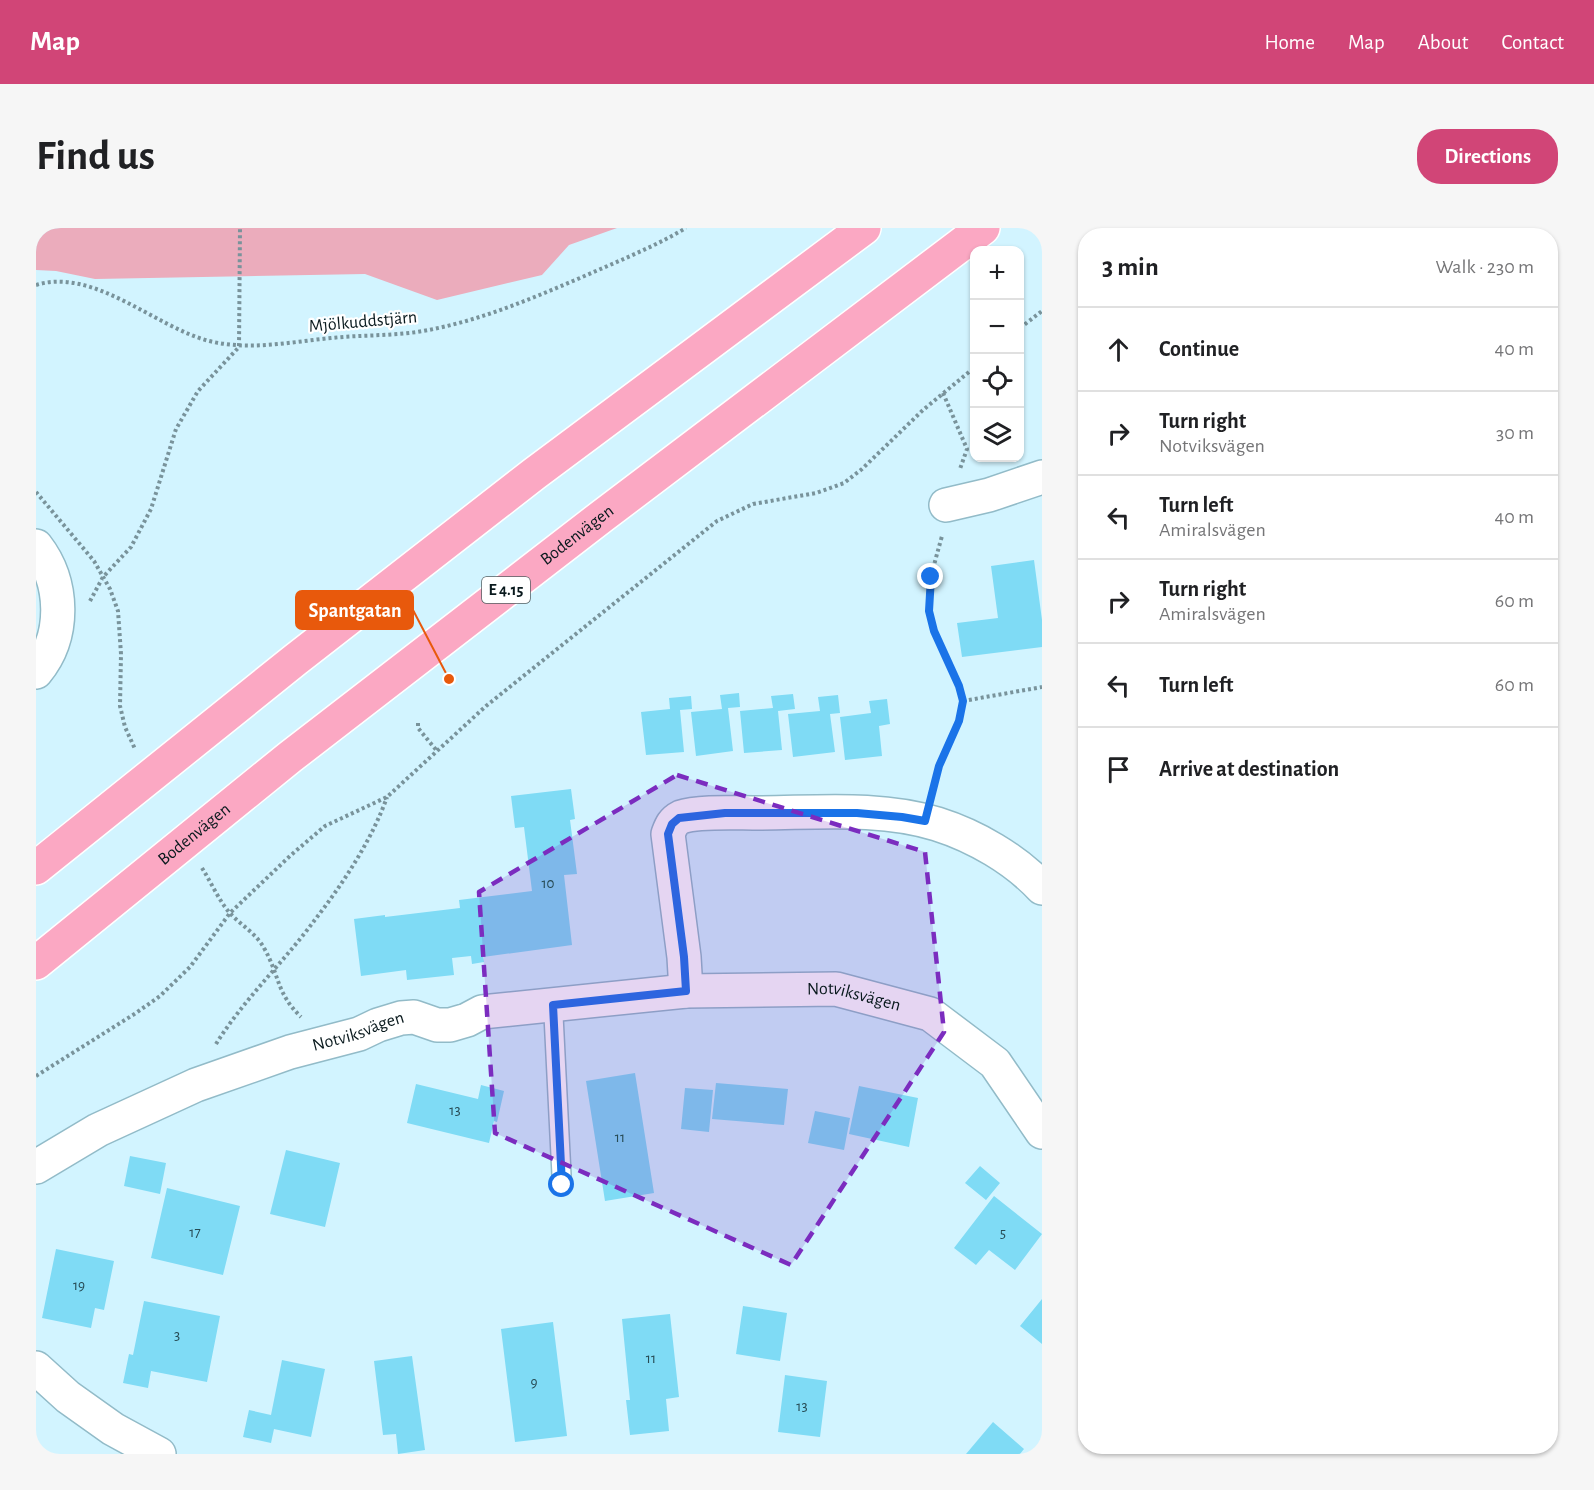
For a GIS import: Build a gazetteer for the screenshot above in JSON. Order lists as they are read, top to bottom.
{
  "streets": {
    "main road": ["Bodenvägen", "E 4.15"],
    "street": ["Notviksvägen"],
    "path": ["Mjölkuddstjärn"]
  },
  "places": ["Spantgatan"],
  "house_numbers": [
    "10",
    "13",
    "11",
    "17",
    "5",
    "19",
    "3",
    "11",
    "9",
    "13"
  ],
  "page": {
    "header": "Map",
    "nav": [
      "Home",
      "Map",
      "About",
      "Contact"
    ],
    "buttons": "Directions",
    "title": "Find us",
    "heading": ["3 min", "Walk · 230 m"],
    "map_buttons": ["+", "−"],
    "list": [
      ["Continue", "40 m"],
      ["Turn right", "Notviksvägen", "30 m"],
      ["Turn left", "Amiralsvägen", "40 m"],
      ["Turn right", "Amiralsvägen", "60 m"],
      ["Turn left", "60 m"],
      "Arrive at destination"
    ]
  }
}
